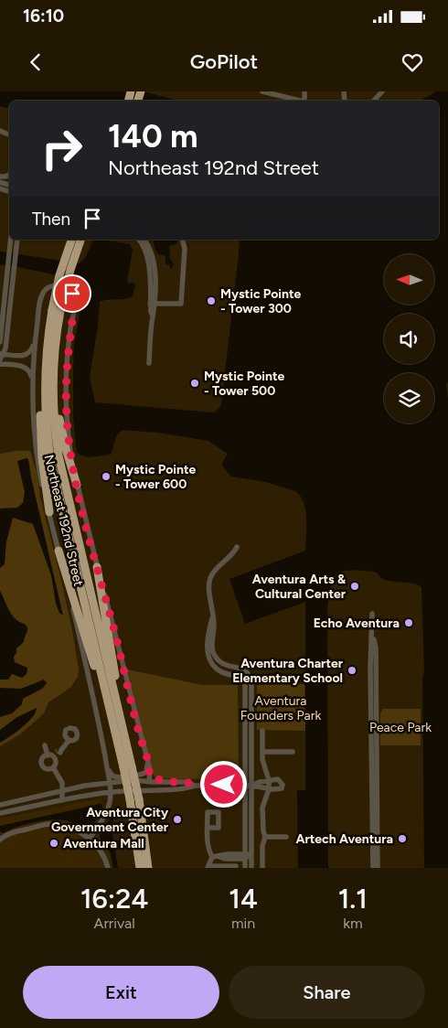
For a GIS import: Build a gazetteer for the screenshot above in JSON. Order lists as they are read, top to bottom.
{
  "streets": {
    "street": ["Northeast 192nd Street"]
  },
  "parks": ["Aventura Founders Park", "Peace Park"],
  "places": [
    "Mystic Pointe - Tower 300",
    "Mystic Pointe - Tower 500",
    "Mystic Pointe - Tower 600",
    "Aventura Arts & Cultural Center",
    "Echo Aventura",
    "Aventura Charter Elementary School",
    "Aventura City Government Center",
    "Artech Aventura",
    "Aventura Mall"
  ],
  "north": "left",
  "page": {
    "status": "16:10",
    "header": "GoPilot",
    "turn": ["140 m", "Northeast 192nd Street"],
    "then": "Then",
    "eta": [
      "16:24",
      "Arrival",
      "14",
      "min",
      "1.1",
      "km"
    ],
    "buttons": ["Exit", "Share"]
  }
}
